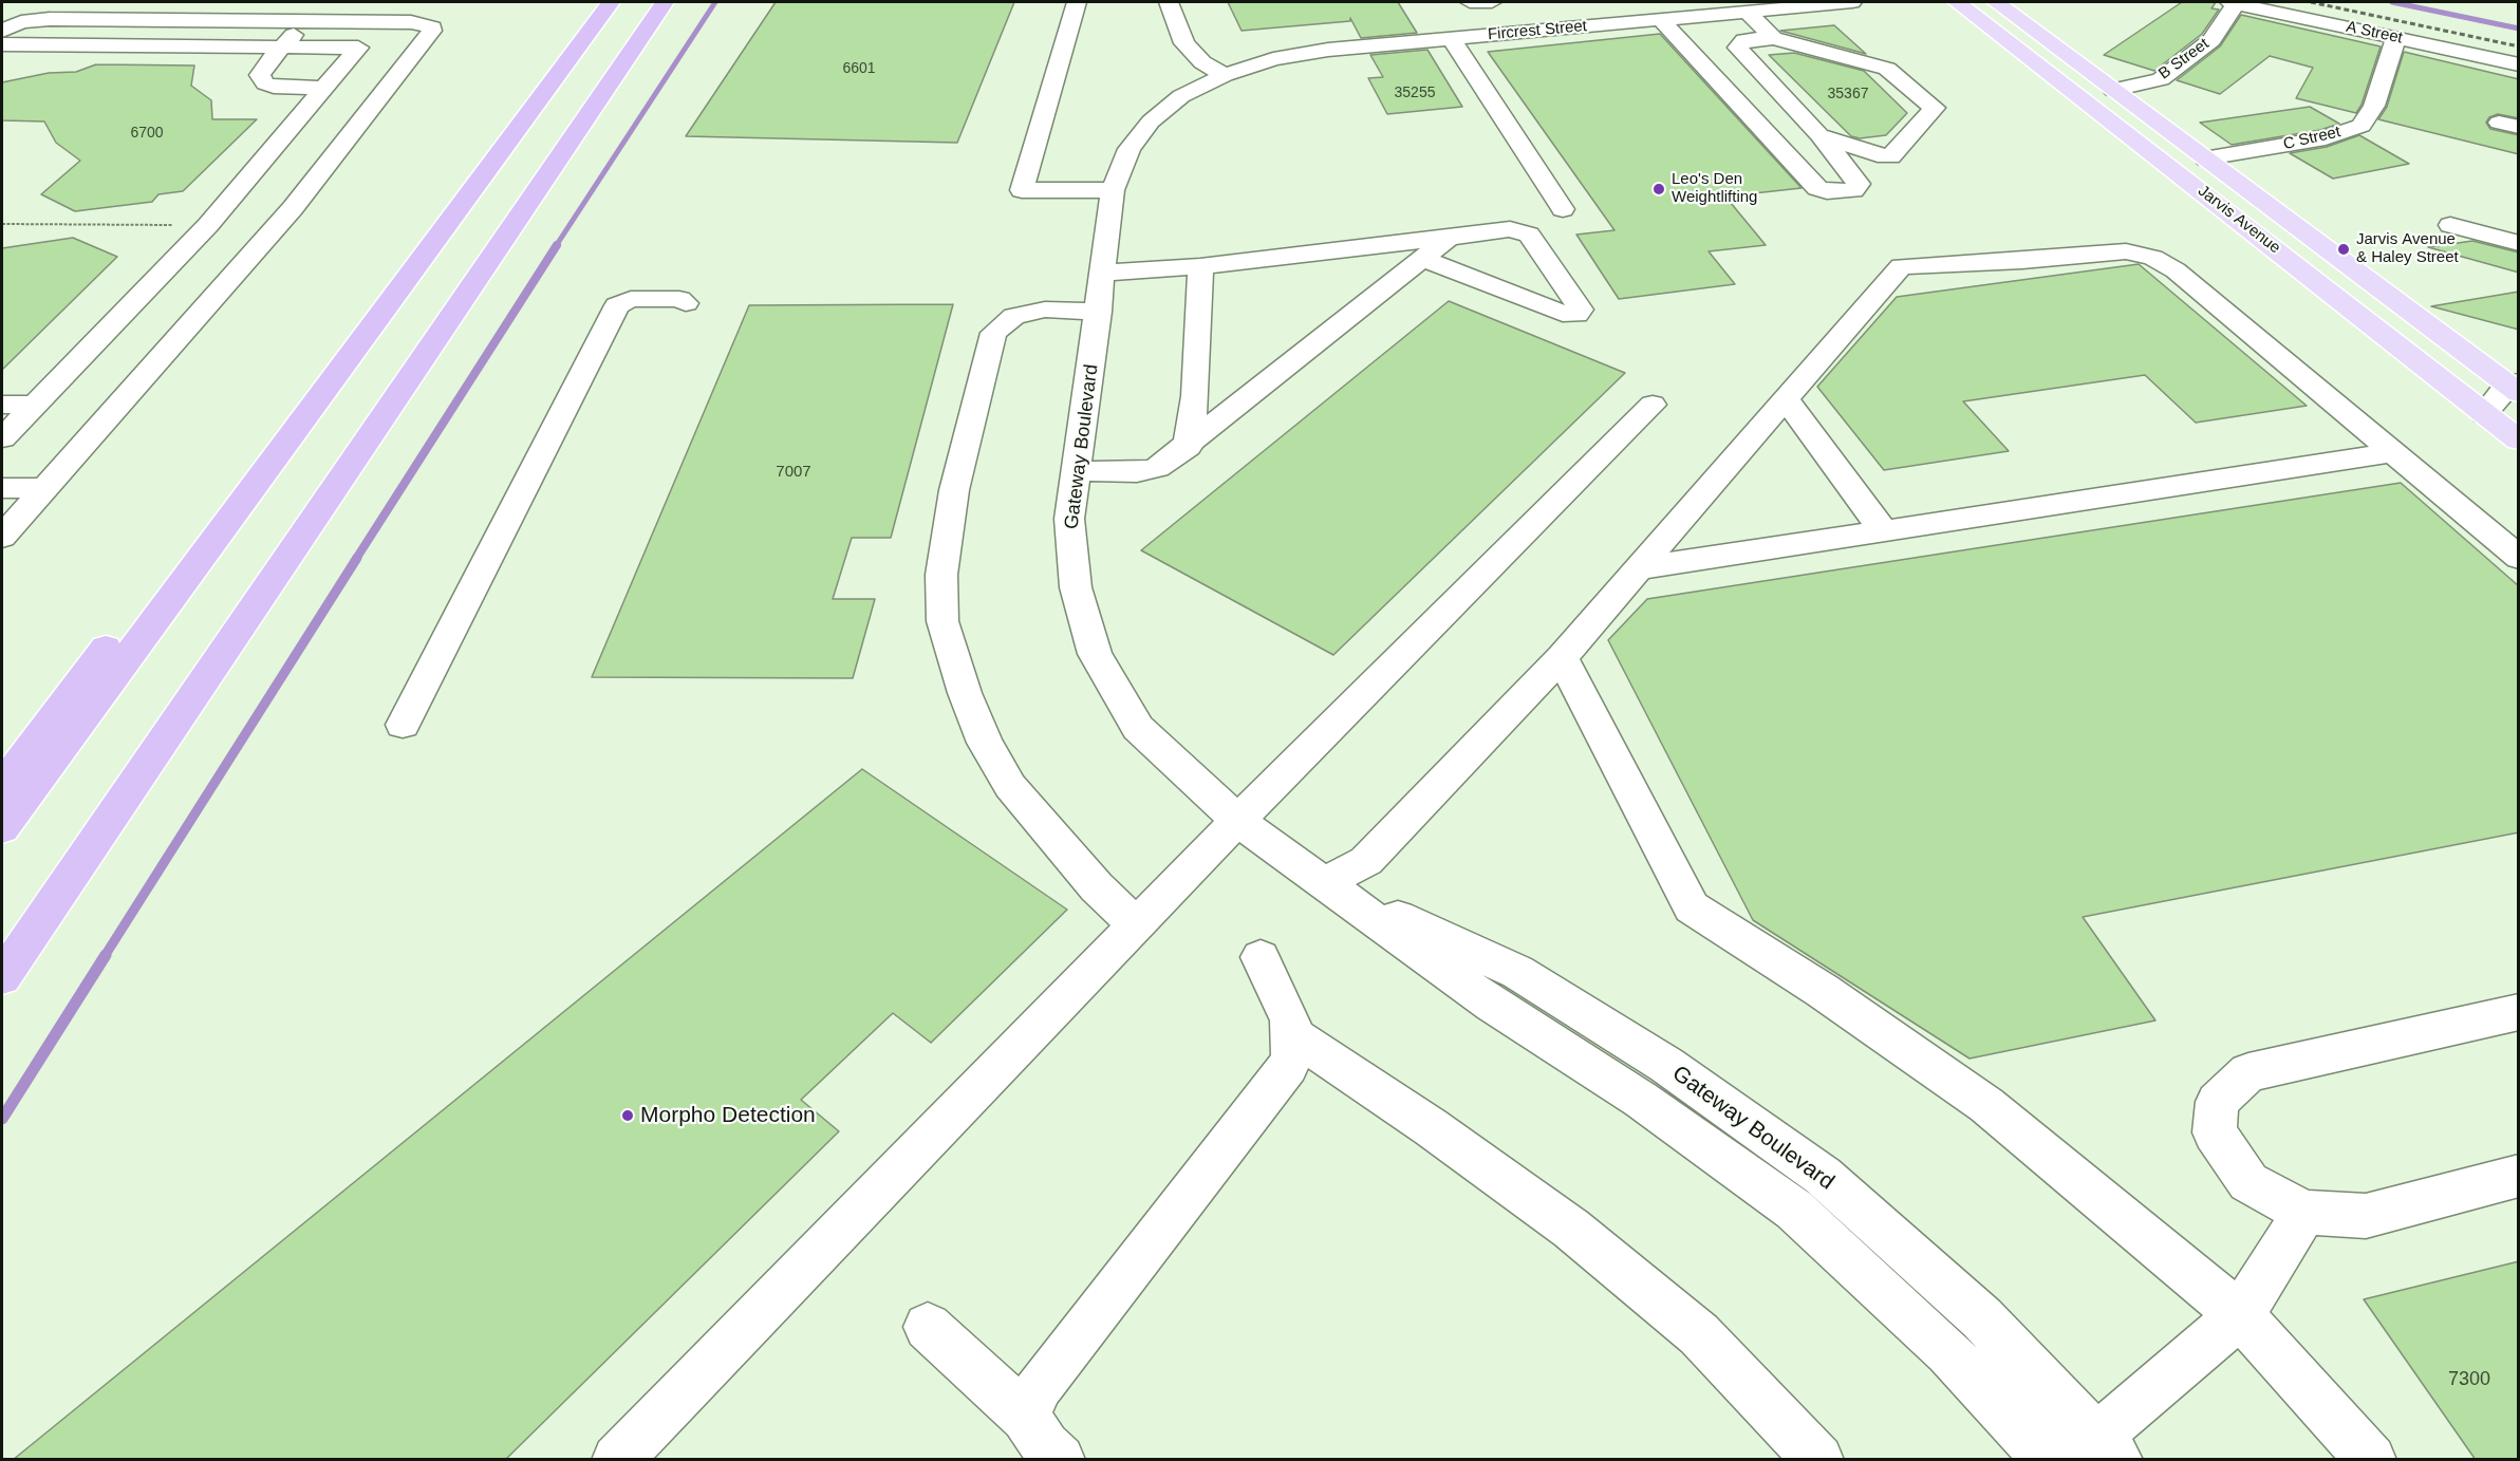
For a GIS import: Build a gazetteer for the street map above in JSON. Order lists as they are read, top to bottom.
{
  "streets": {
    "main road": ["Jarvis Avenue"],
    "street": [
      "Fircrest Street",
      "A Street",
      "B Street",
      "C Street",
      "Gateway Boulevard"
    ]
  },
  "crossings": [
    ["Fircrest Street", "Gateway Boulevard"],
    ["A Street", "B Street"],
    ["A Street", "C Street"],
    ["B Street", "Jarvis Avenue"],
    ["C Street", "Jarvis Avenue"]
  ],
  "places": ["Leo's Den Weightlifting", "Jarvis Avenue & Haley Street", "Morpho Detection"],
  "house_numbers": [
    "6601",
    "35255",
    "35367",
    "6700",
    "7007",
    "7300"
  ]
}
